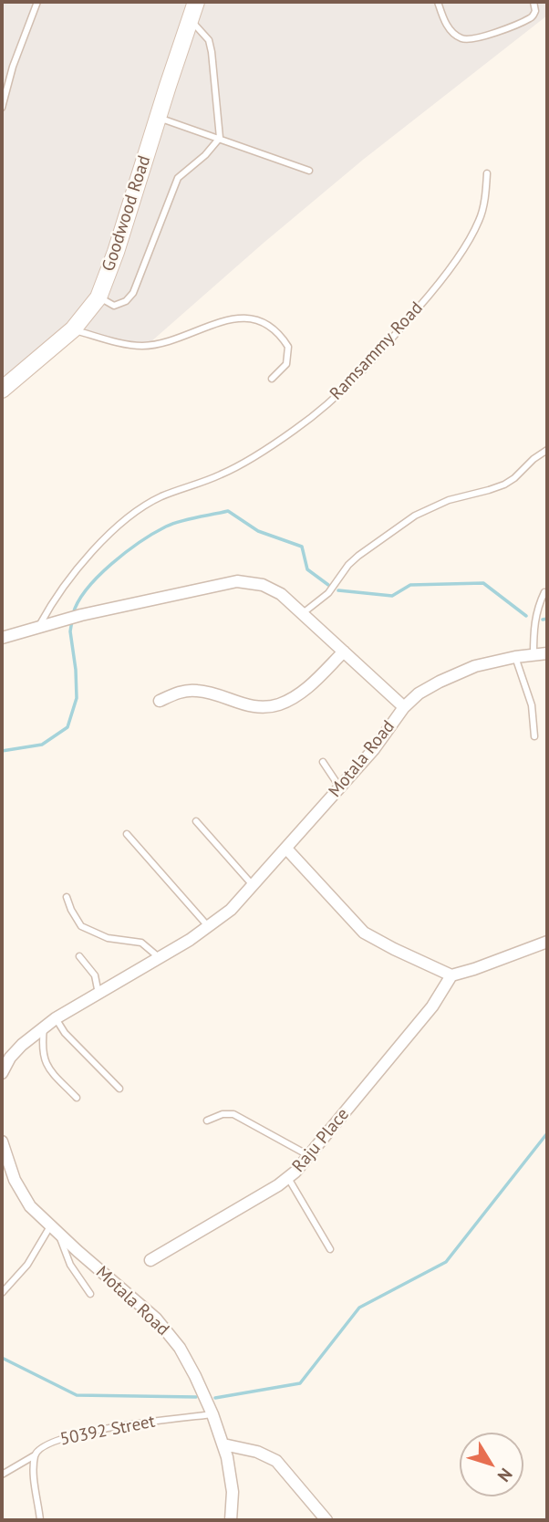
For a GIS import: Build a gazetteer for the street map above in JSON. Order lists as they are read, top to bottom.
{
  "streets": {
    "street": ["Goodwood Road", "Motala Road", "Raju Place"],
    "lane": ["Ramsammy Road", "50392 Street"]
  },
  "crossings": [
    ["Ramsammy Road", "Motala Road"],
    ["Motala Road", "50392 Street"]
  ],
  "north": "bottom right"
}
